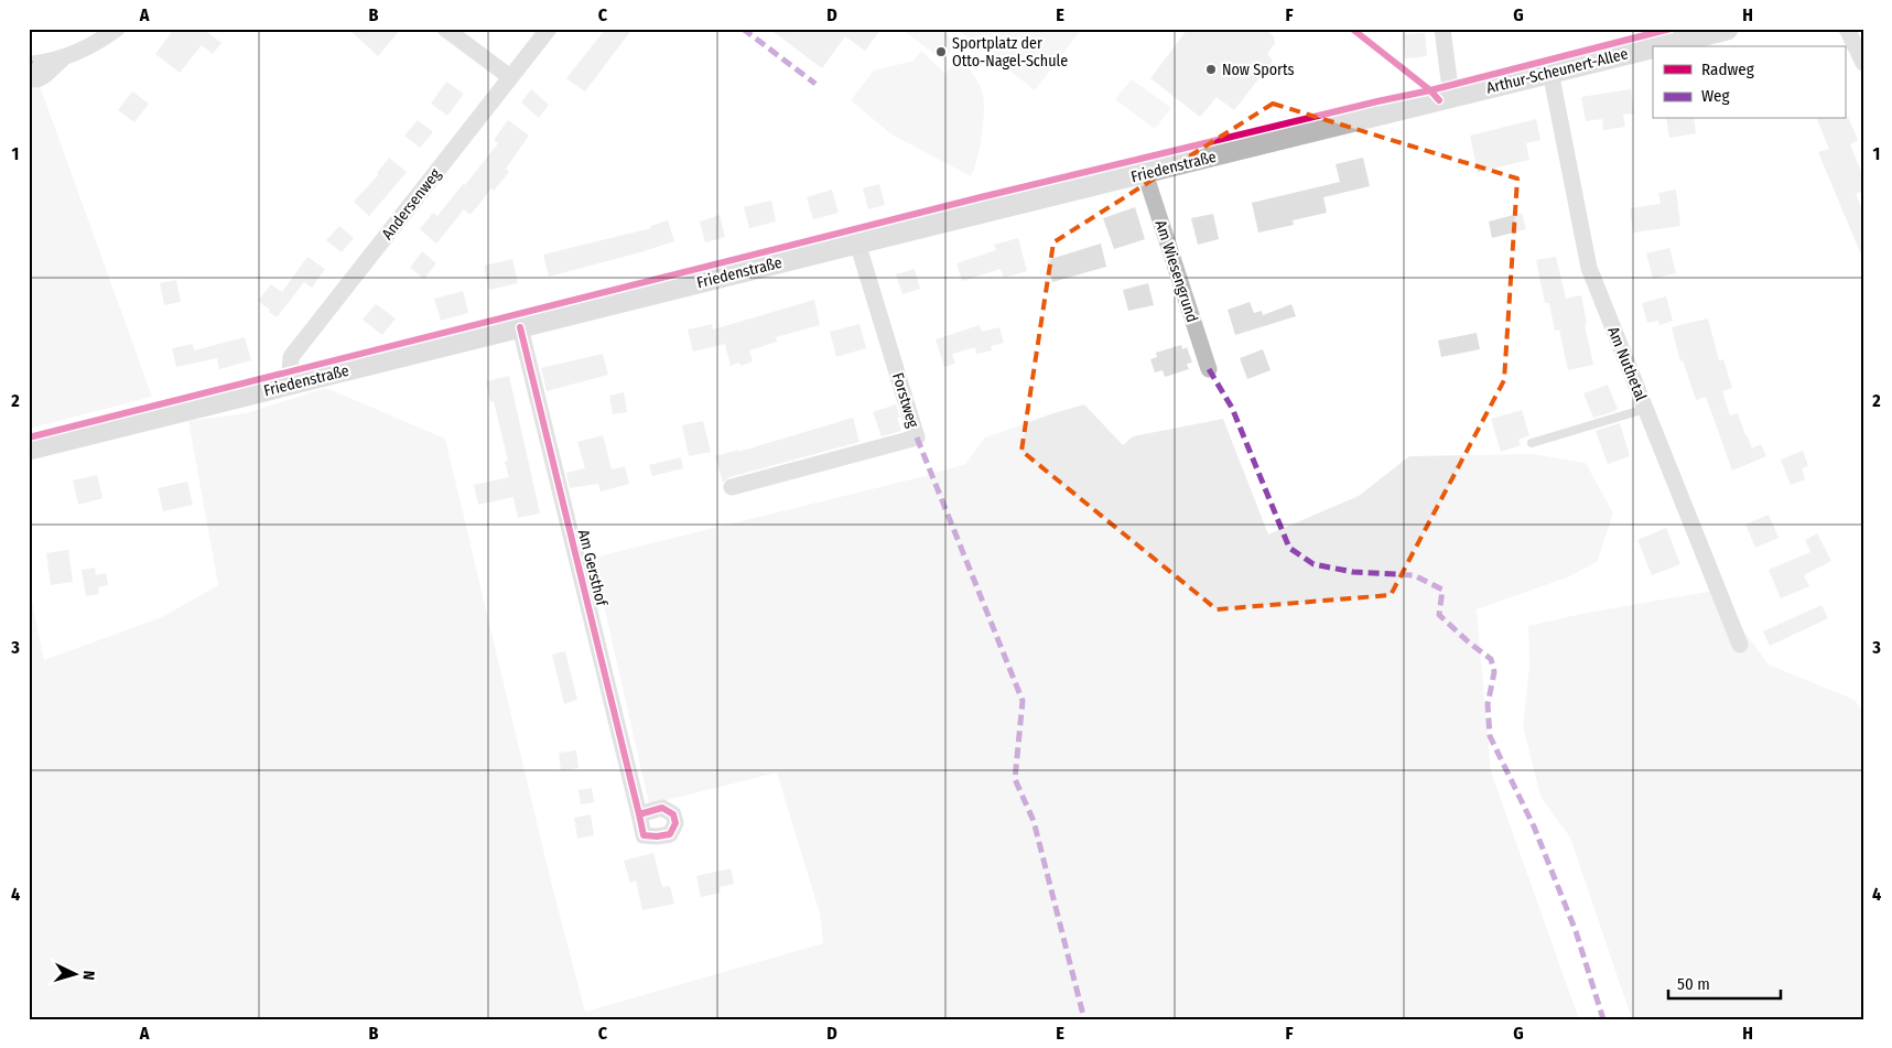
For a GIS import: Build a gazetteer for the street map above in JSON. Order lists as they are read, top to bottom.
{
  "streets": {
    "main road": ["Arthur-Scheunert-Allee", "Friedenstraße"],
    "street": [
      "Andersenweg",
      "Am Wiesengrund",
      "Am Nuthetal",
      "Forstweg",
      "Am Gersthof"
    ]
  },
  "crossings": [
    ["Arthur-Scheunert-Allee", "Friedenstraße"],
    ["Arthur-Scheunert-Allee", "Am Nuthetal"],
    ["Friedenstraße", "Andersenweg"],
    ["Friedenstraße", "Am Wiesengrund"],
    ["Friedenstraße", "Forstweg"],
    ["Friedenstraße", "Am Gersthof"]
  ],
  "places": ["Sportplatz der Otto-Nagel-Schule", "Now Sports"],
  "legend": ["Radweg", "Weg"],
  "scale_bar": "50 m",
  "north": "right",
  "grid": {
    "columns": [
      "A",
      "B",
      "C",
      "D",
      "E",
      "F",
      "G",
      "H"
    ],
    "rows": [
      "1",
      "2",
      "3",
      "4"
    ]
  }
}
